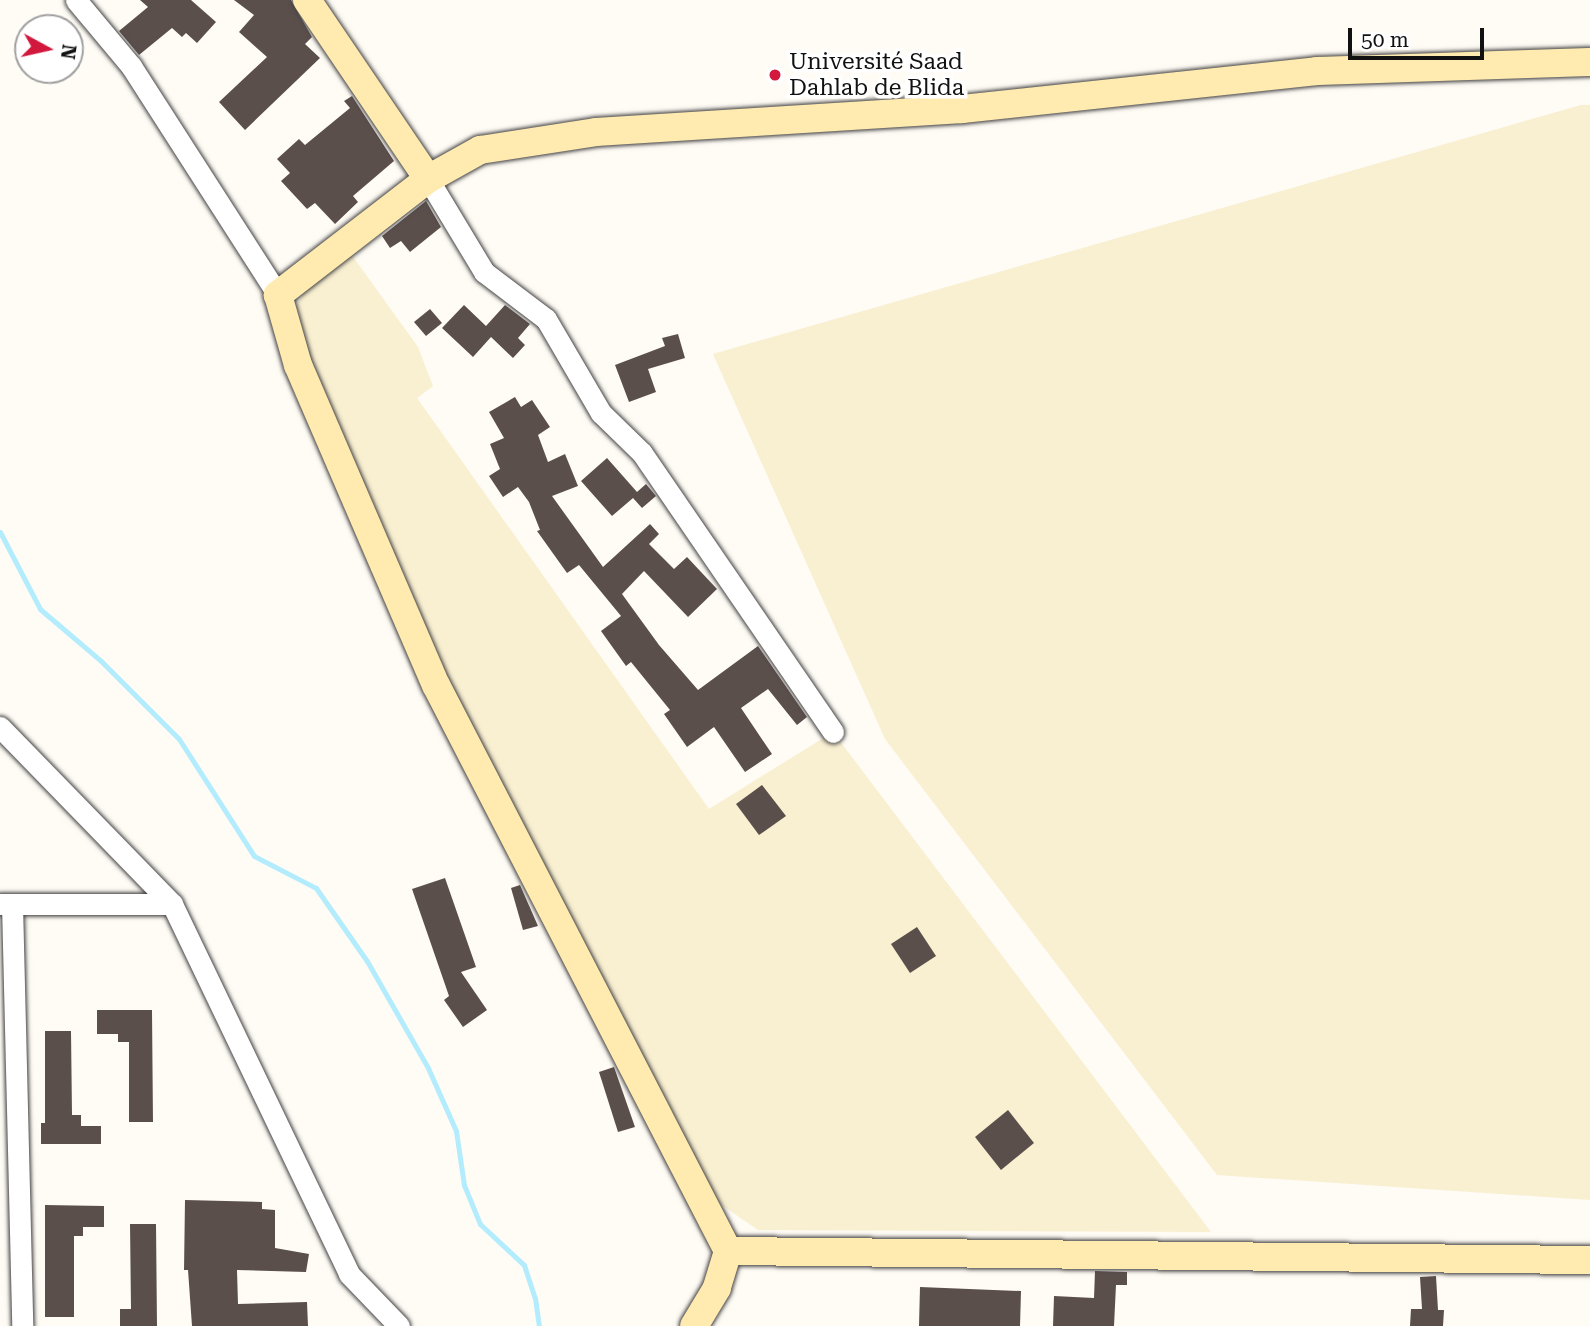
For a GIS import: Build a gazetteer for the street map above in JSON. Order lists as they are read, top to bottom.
{
  "places": ["Université Saad Dahlab de Blida"],
  "scale_bar": "50 m",
  "north": "right"
}
